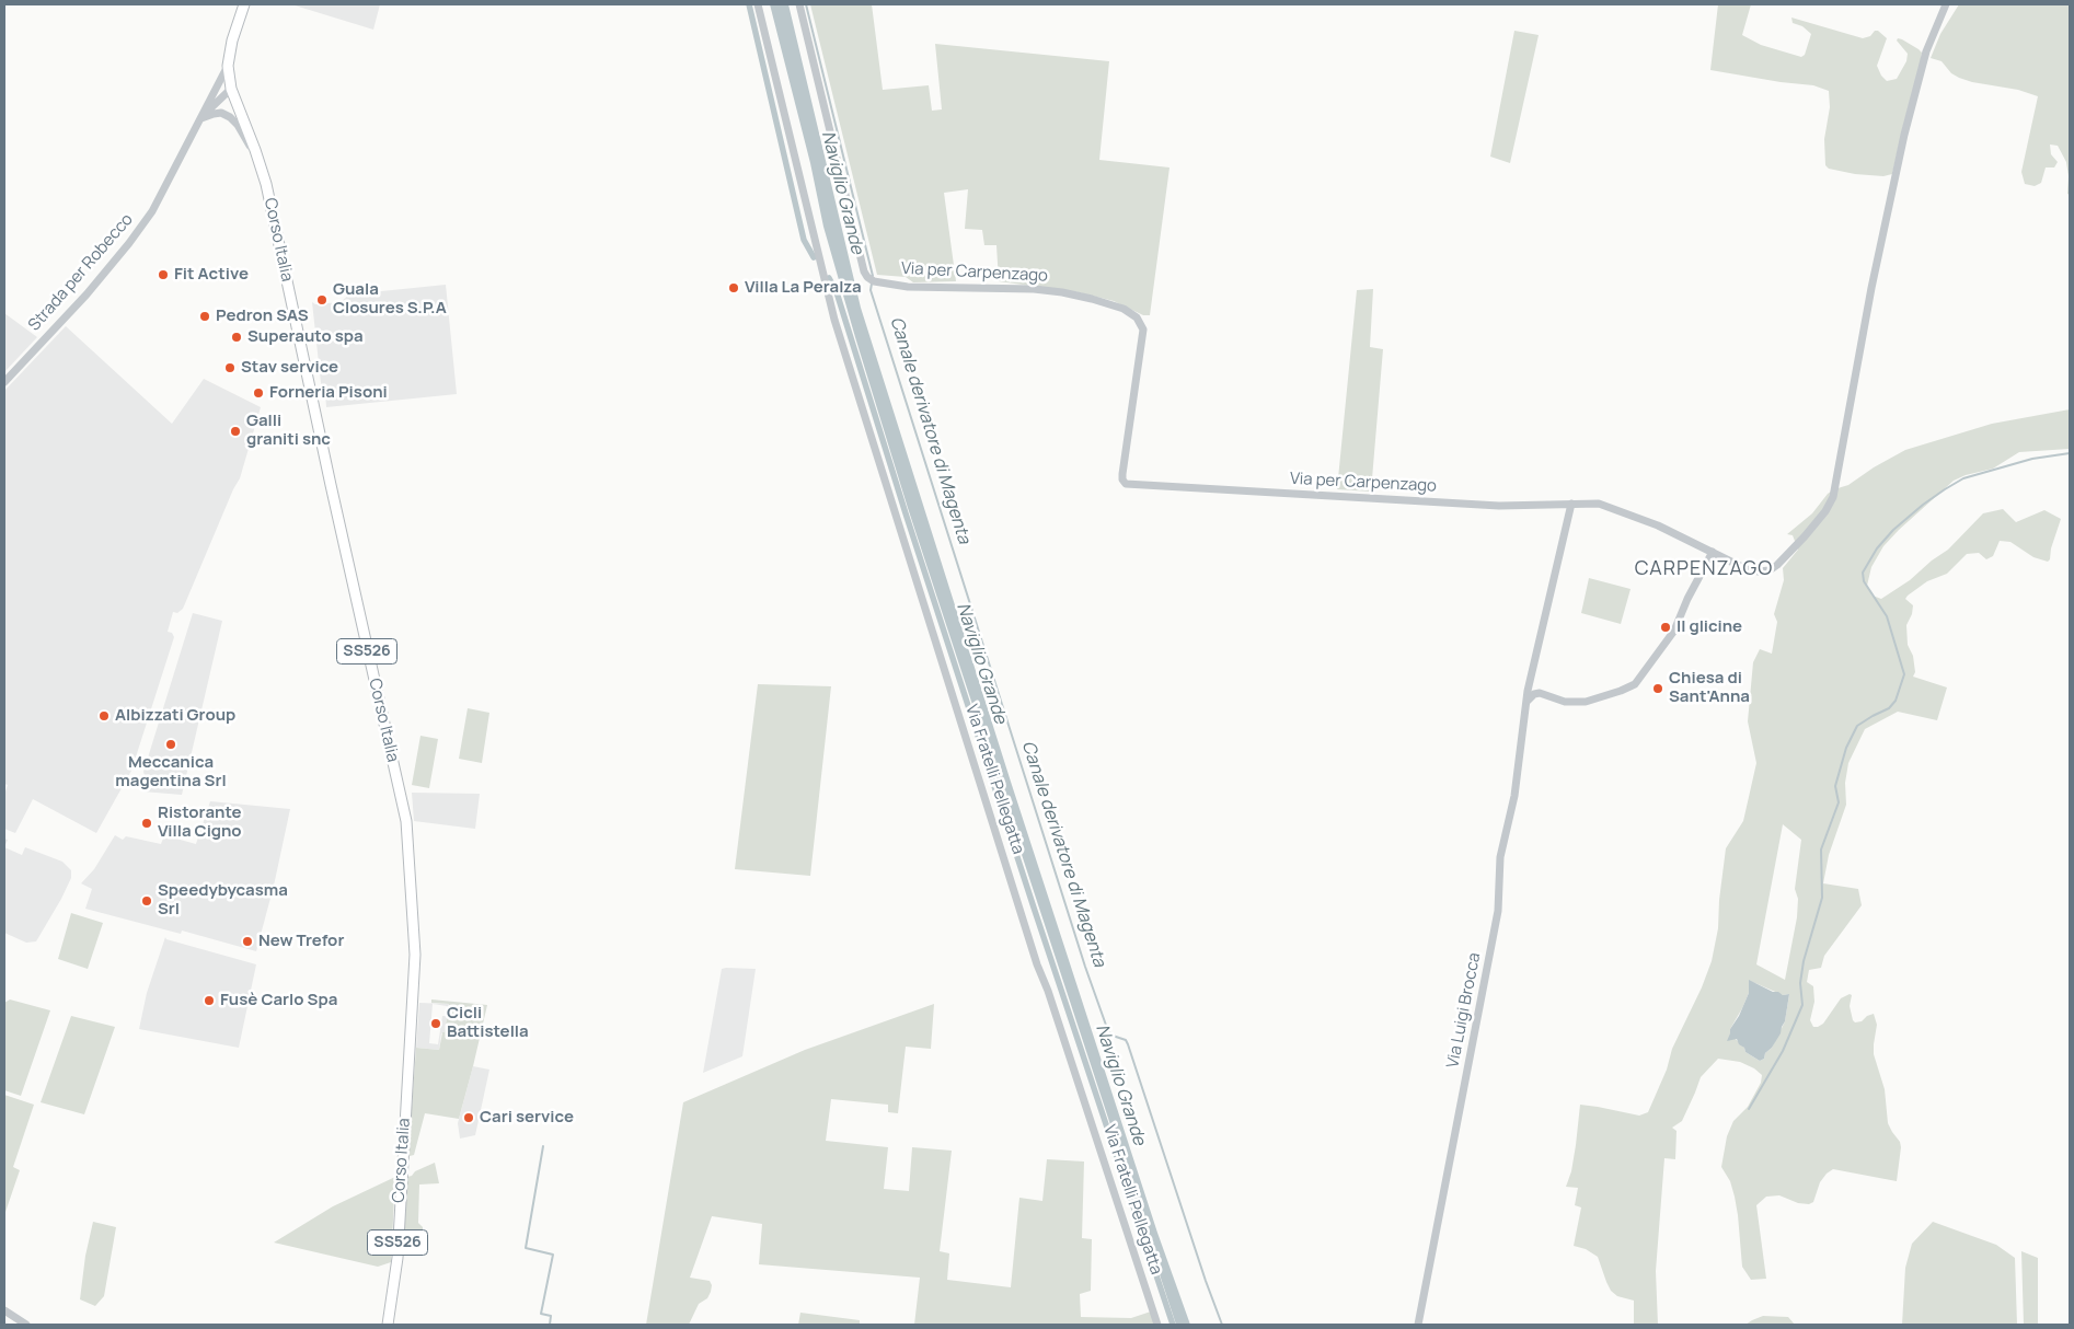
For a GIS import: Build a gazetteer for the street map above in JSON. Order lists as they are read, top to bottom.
{
  "streets": {
    "main road": ["Corso Italia", "SS526"],
    "street": [
      "Strada per Robecco",
      "Via per Carpenzago",
      "Via Fratelli Pellegatta",
      "Via Luigi Brocca"
    ]
  },
  "crossings": [
    ["Corso Italia", "Strada per Robecco"],
    ["Corso Italia", "SS526"],
    ["Strada per Robecco", "SS526"],
    ["Via per Carpenzago", "Via Luigi Brocca"]
  ],
  "districts": ["CARPENZAGO"],
  "water": ["Naviglio Grande", "Canale derivatore di Magenta"],
  "places": [
    "Fit Active",
    "Villa La Peralza",
    "Guala Closures S.P.A",
    "Pedron SAS",
    "Superauto spa",
    "Stav service",
    "Forneria Pisoni",
    "Galli graniti snc",
    "Il glicine",
    "Chiesa di Sant'Anna",
    "Albizzati Group",
    "Meccanica magentina Srl",
    "Ristorante Villa Cigno",
    "Speedybycasma Srl",
    "New Trefor",
    "Fusè Carlo Spa",
    "Cicli Battistella",
    "Cari service"
  ]
}
